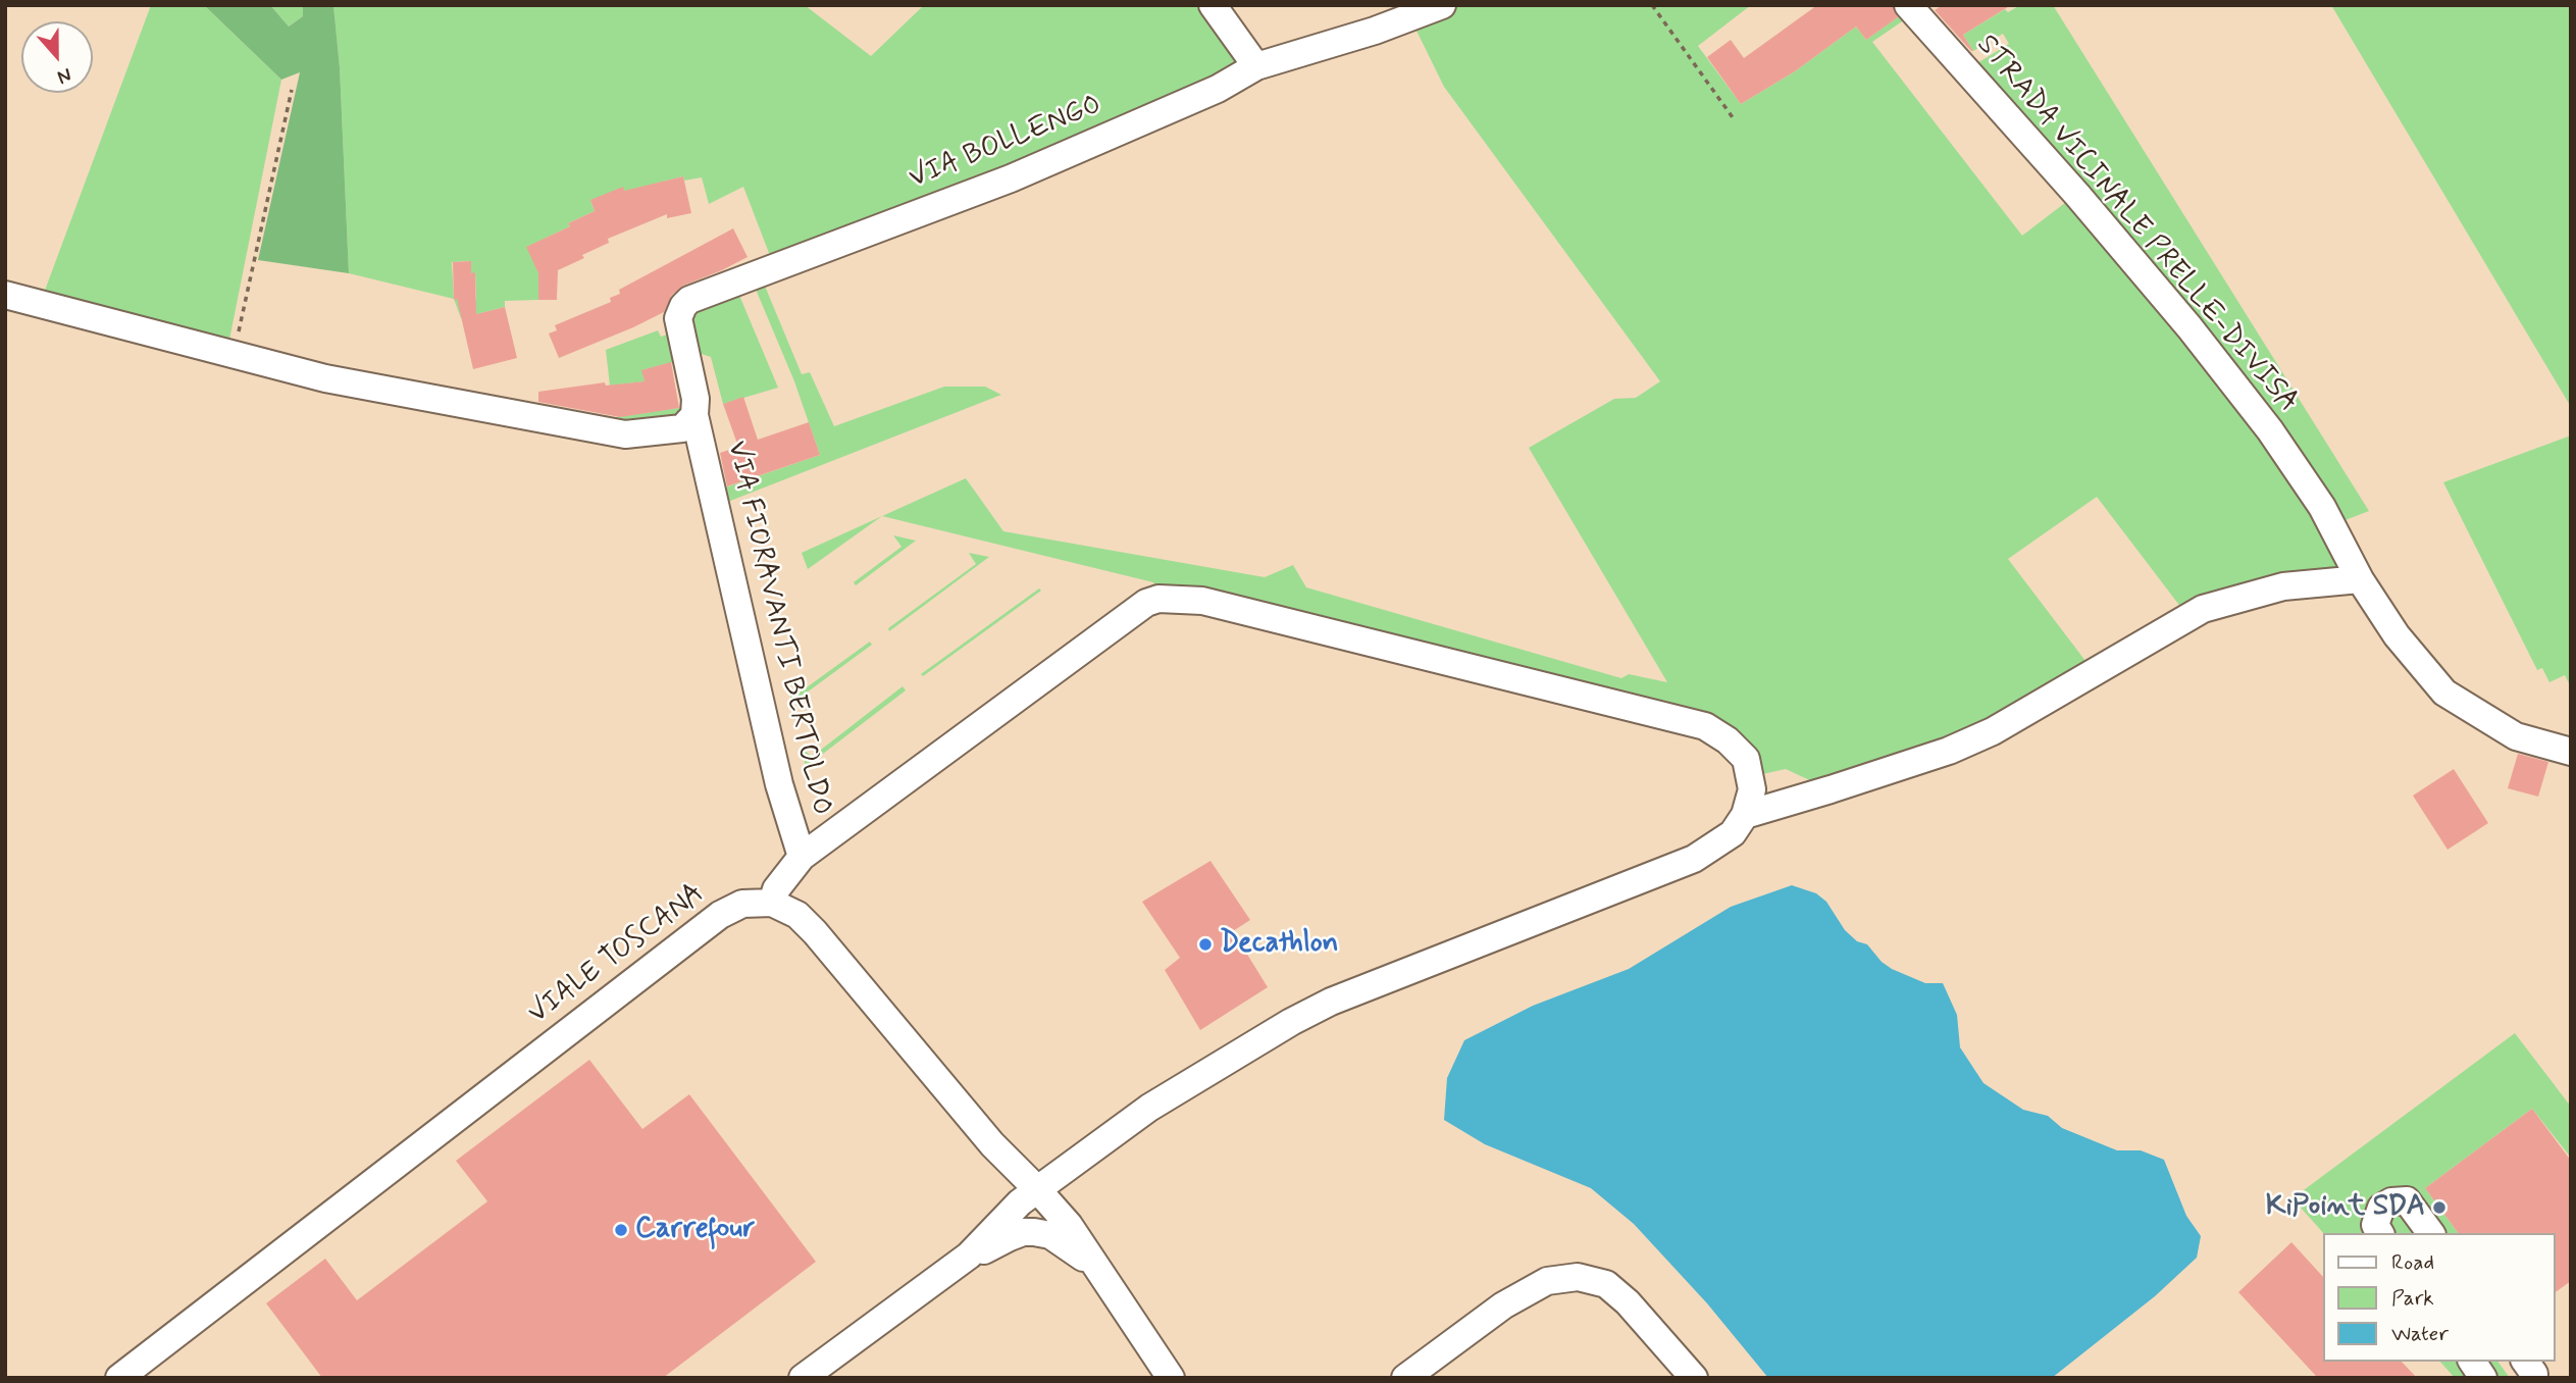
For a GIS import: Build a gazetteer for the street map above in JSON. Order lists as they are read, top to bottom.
{
  "streets": {
    "street": [
      "VIA BOLLENGO",
      "STRADA VICINALE PRELLE-DIVISA",
      "VIA FIORAVANTI BERTOLDO",
      "VIALE TOSCANA"
    ]
  },
  "crossings": [
    ["VIA BOLLENGO", "VIA FIORAVANTI BERTOLDO"]
  ],
  "places": ["Decathlon", "KiPoint SDA", "Carrefour"],
  "legend": ["Road", "Park", "Water"],
  "north": "bottom"
}
